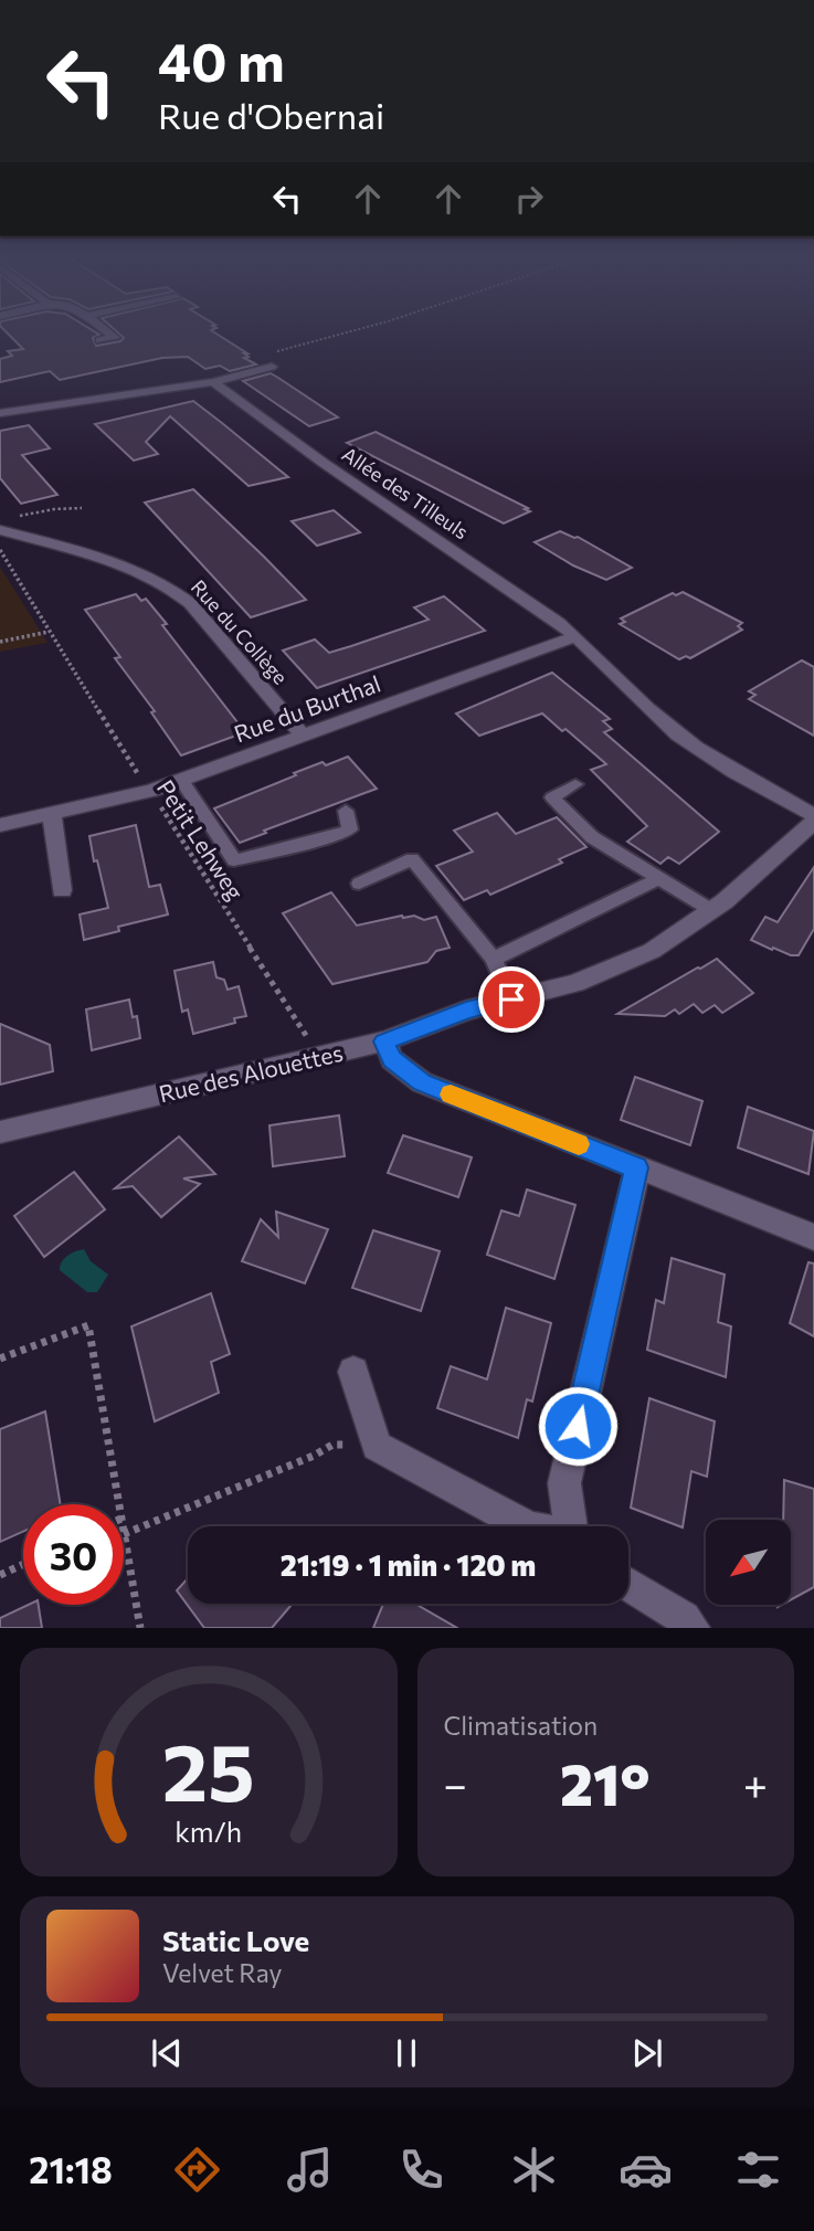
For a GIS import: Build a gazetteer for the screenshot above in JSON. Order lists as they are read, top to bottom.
{
  "streets": {
    "street": [
      "Allée des Tilleuls",
      "Rue du Collège",
      "Rue du Burthal",
      "Rue des Alouettes"
    ],
    "path": ["Petit Lehweg"]
  },
  "crossings": [
    ["Allée des Tilleuls", "Rue du Burthal"],
    ["Rue du Collège", "Rue du Burthal"],
    ["Rue du Burthal", "Petit Lehweg"],
    ["Petit Lehweg", "Rue des Alouettes"]
  ],
  "north": "bottom left",
  "page": {
    "turn": ["40 m", "Rue d'Obernai"],
    "limit": "30",
    "trip": "21:19 · 1 min · 120 m",
    "tile": "Climatisation",
    "heat": ["−", "21°", "+"],
    "song": ["Static Love", "Velvet Ray"],
    "tabs": "21:18",
    "gauge": ["25", "km/h"]
  }
}
